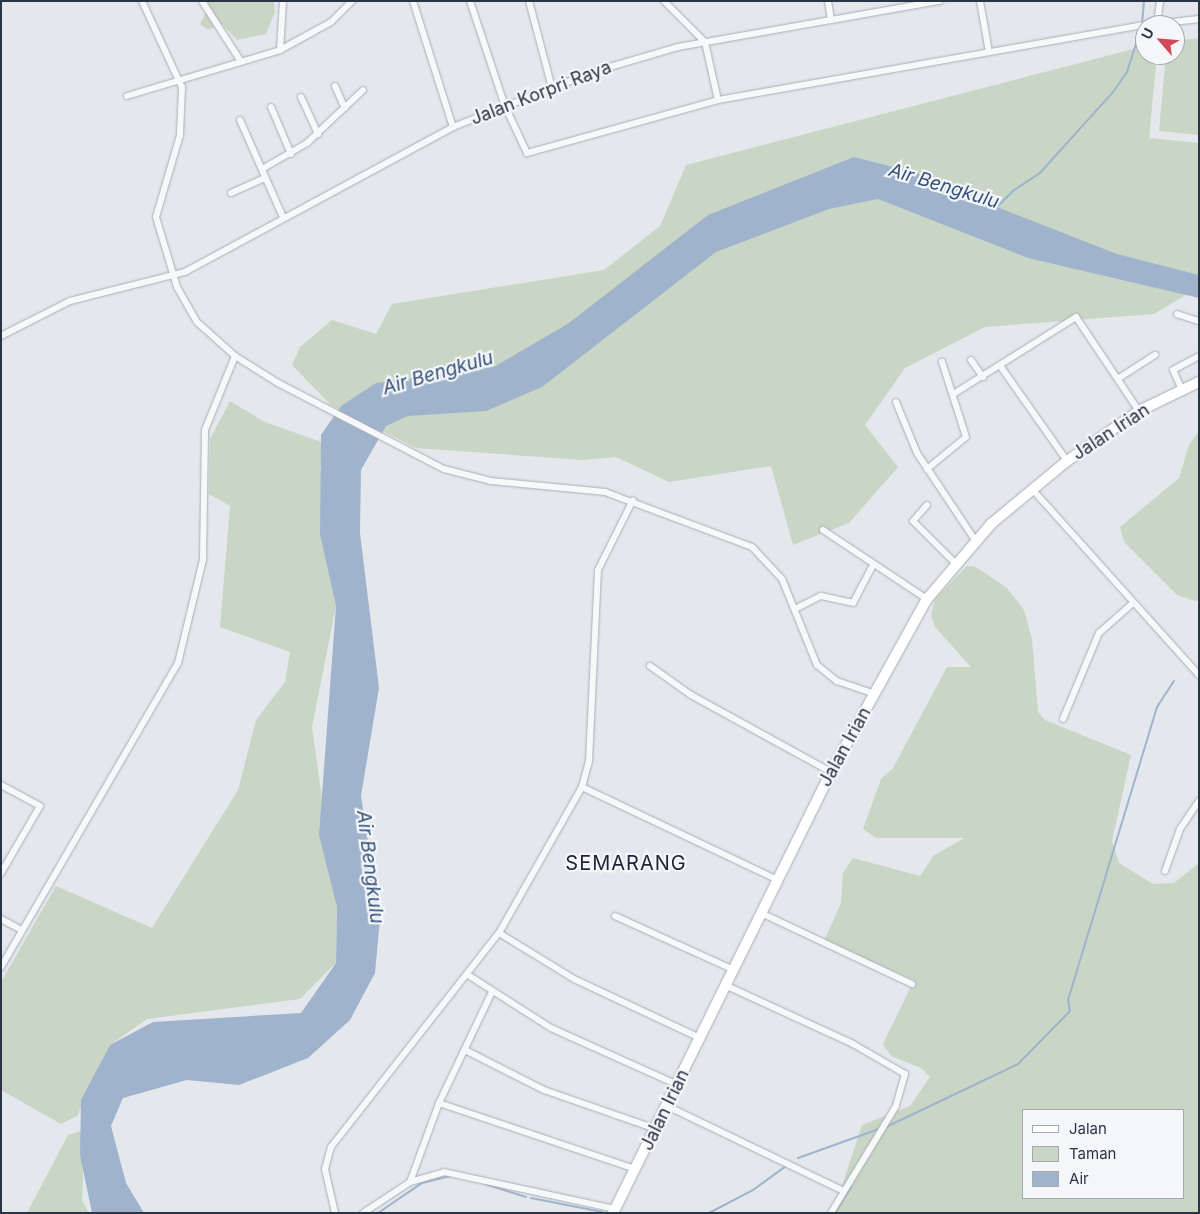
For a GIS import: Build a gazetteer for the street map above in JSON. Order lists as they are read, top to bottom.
{
  "streets": {
    "main road": ["Jalan Irian"],
    "street": ["Jalan Korpri Raya"]
  },
  "districts": ["SEMARANG"],
  "water": ["Air Bengkulu"],
  "legend": ["Jalan", "Taman", "Air"],
  "north": "top left"
}
